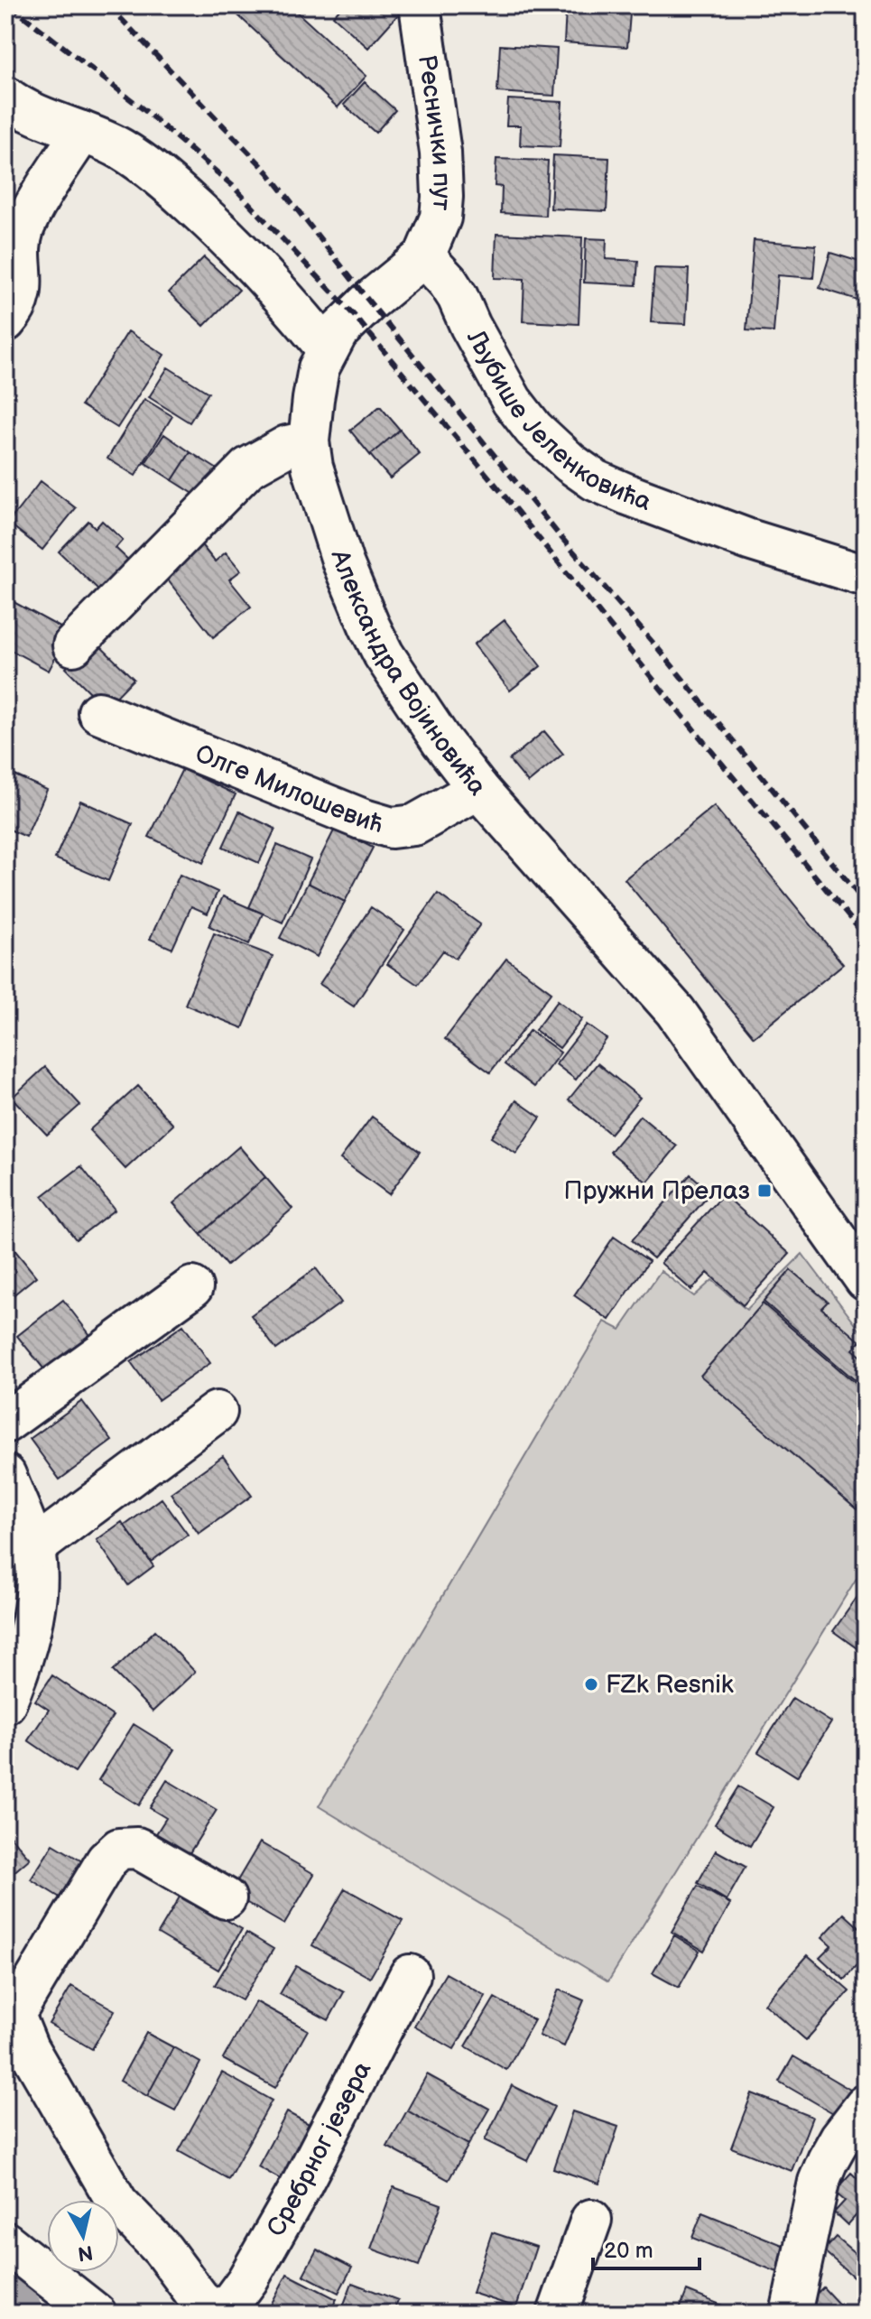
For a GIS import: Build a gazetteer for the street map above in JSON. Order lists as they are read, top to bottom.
{
  "streets": {
    "street": [
      "Реснички пут",
      "Љубише Јеленковића",
      "Александра Војиновића",
      "Олге Милошевић",
      "Сребрног језера"
    ]
  },
  "crossings": [
    ["Реснички пут", "Љубише Јеленковића"],
    ["Александра Војиновића", "Олге Милошевић"]
  ],
  "places": {
    "transit": ["Пружни Прелаз"],
    "other": ["FZk Resnik"]
  },
  "scale_bar": "20 m",
  "north": "bottom"
}
